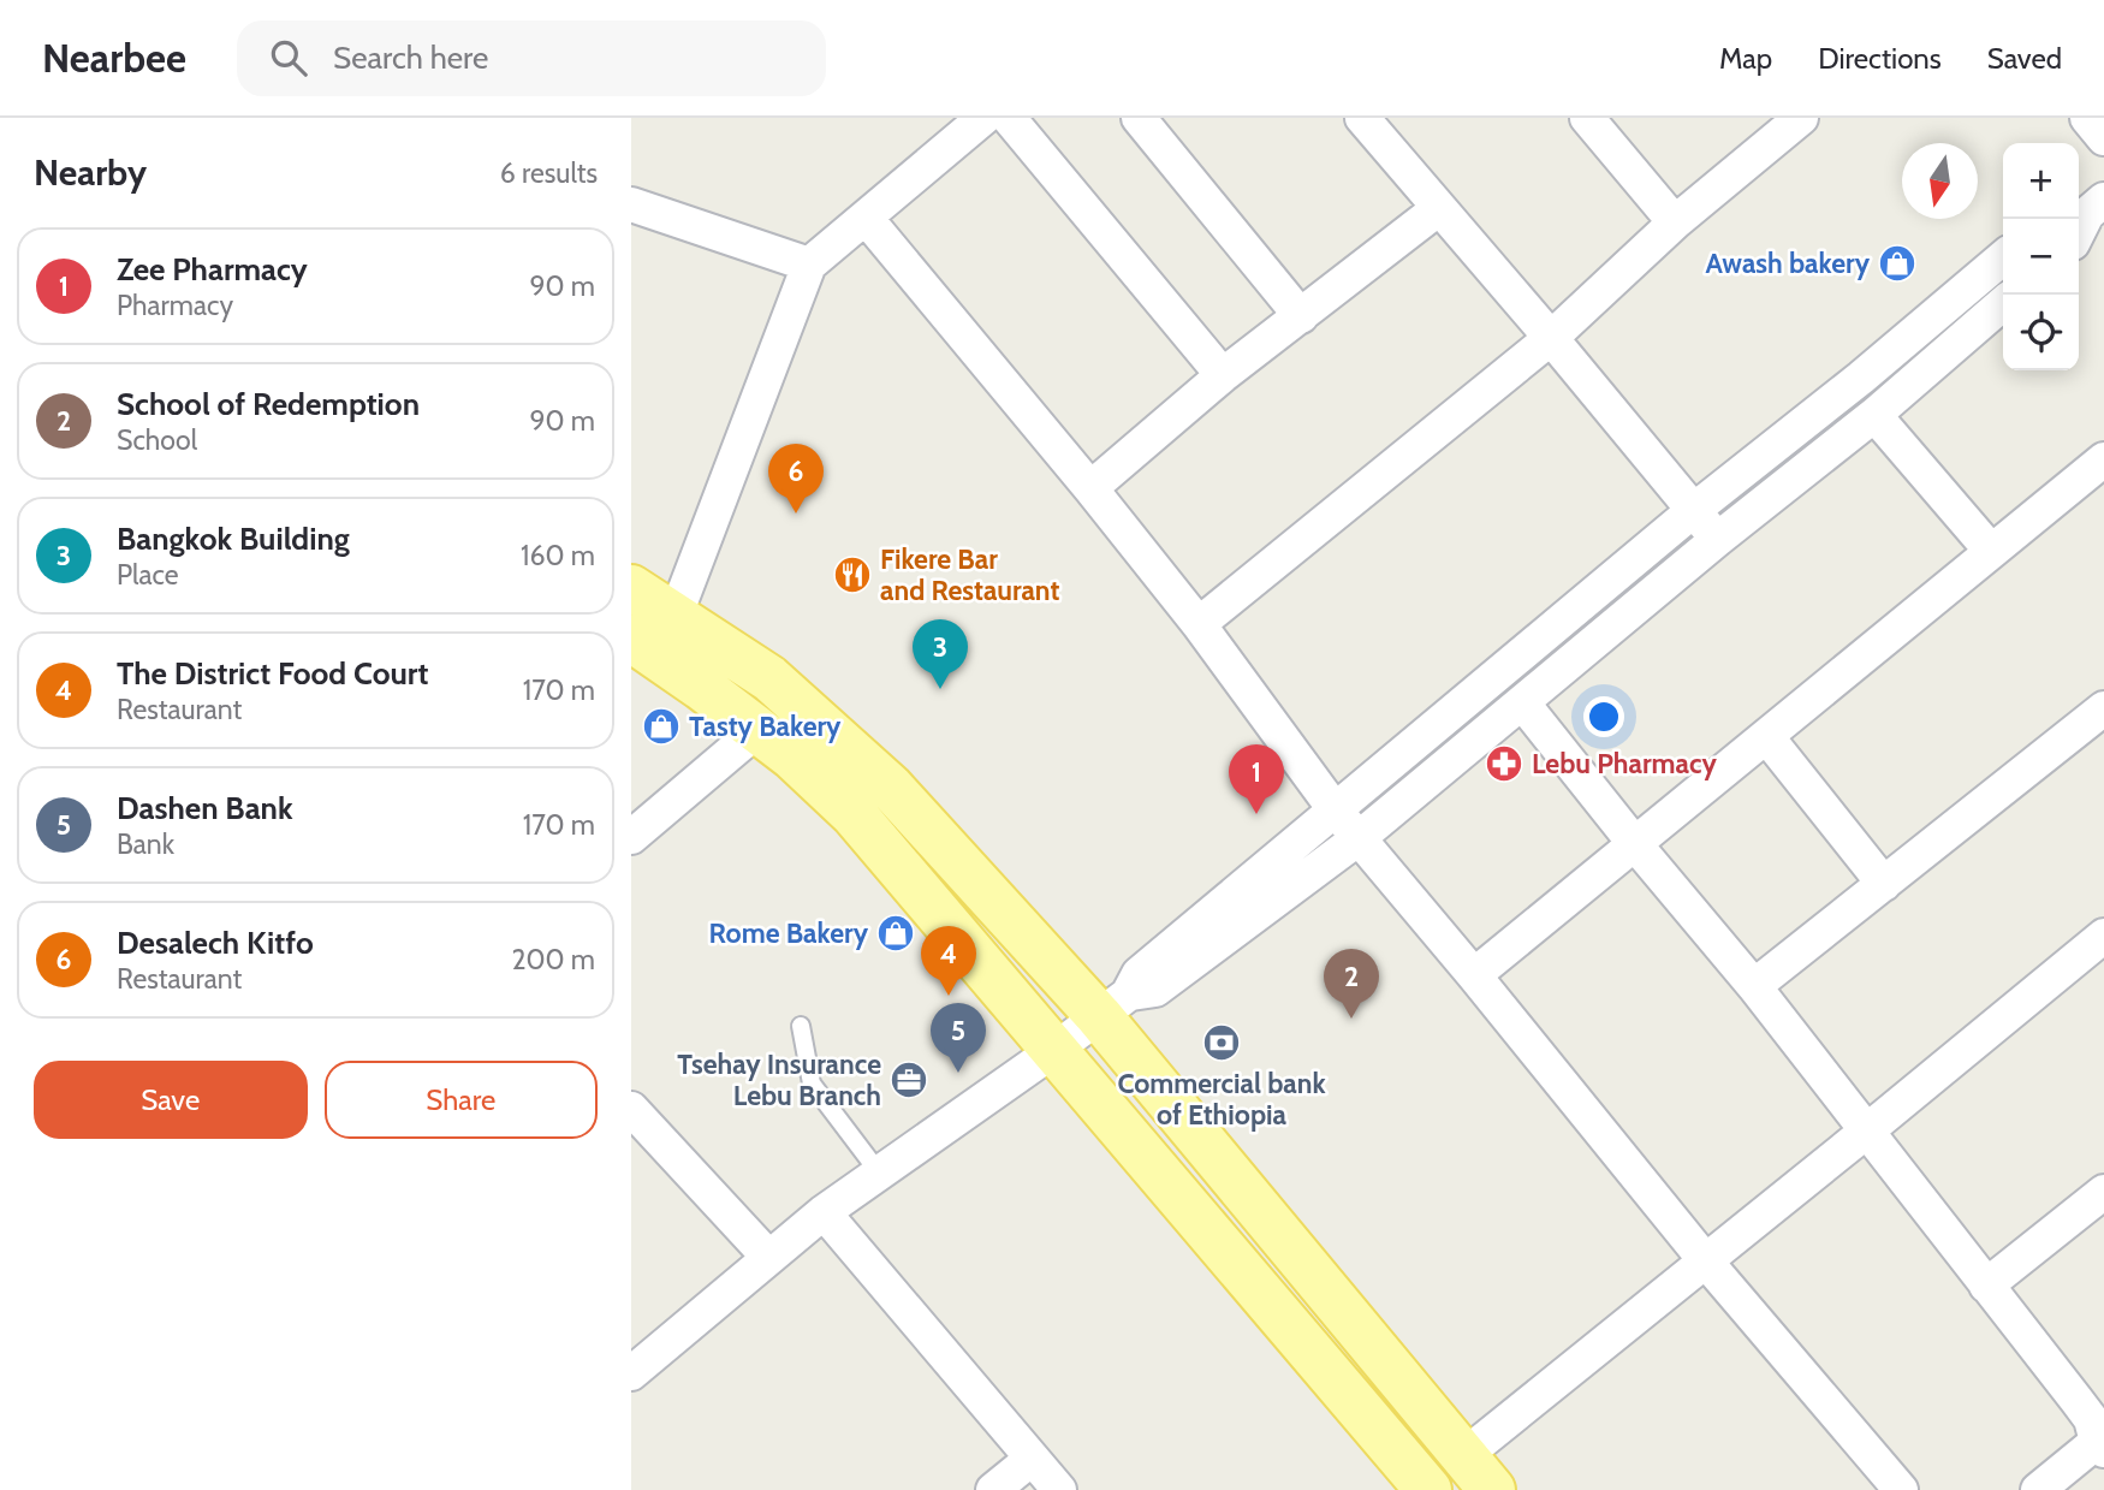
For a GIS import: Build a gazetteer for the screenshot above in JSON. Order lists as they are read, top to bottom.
{
  "places": {
    "shop": ["Awash bakery", "Tasty Bakery", "Rome Bakery"],
    "restaurant": ["Fikere Bar and Restaurant"],
    "pharmacy": ["Lebu Pharmacy"],
    "bank": ["Commercial bank of Ethiopia"],
    "office": ["Tsehay Insurance Lebu Branch"]
  },
  "north": "bottom",
  "page": {
    "header": "Nearbee",
    "search": "Search here",
    "nav": ["Map", "Directions", "Saved"],
    "heading": ["Nearby", "6 results"],
    "map_buttons": ["+", "−"],
    "list": [
      {
        "mark": "1",
        "name": "Zee Pharmacy",
        "note": "Pharmacy",
        "value": "90 m"
      },
      {
        "mark": "2",
        "name": "School of Redemption",
        "note": "School",
        "value": "90 m"
      },
      {
        "mark": "3",
        "name": "Bangkok Building",
        "note": "Place",
        "value": "160 m"
      },
      {
        "mark": "4",
        "name": "The District Food Court",
        "note": "Restaurant",
        "value": "170 m"
      },
      {
        "mark": "5",
        "name": "Dashen Bank",
        "note": "Bank",
        "value": "170 m"
      },
      {
        "mark": "6",
        "name": "Desalech Kitfo",
        "note": "Restaurant",
        "value": "200 m"
      }
    ],
    "pins": [
      "6",
      "3",
      "1",
      "4",
      "2",
      "5"
    ],
    "buttons": ["Save", "Share"]
  }
}
